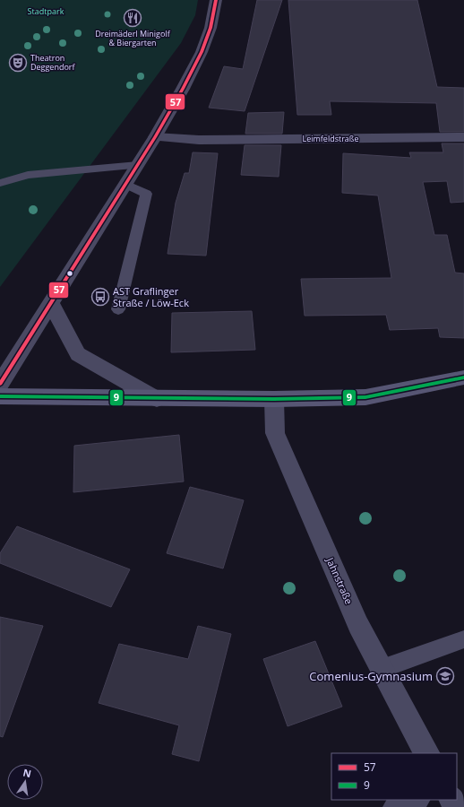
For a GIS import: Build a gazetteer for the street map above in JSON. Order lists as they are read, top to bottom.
{
  "streets": {
    "street": ["Leimfeldstraße", "Jahnstraße"]
  },
  "parks": ["Stadtpark"],
  "places": {
    "restaurant": ["Dreimäderl Minigolf & Biergarten"],
    "theatre": ["Theatron Deggendorf"],
    "bus stop": ["AST Graflinger Straße / Löw-Eck"],
    "school or university": ["Comenius-Gymnasium"]
  },
  "lines": ["transit line 57", "transit line 9"],
  "legend": ["57", "9"],
  "north": "top"
}
